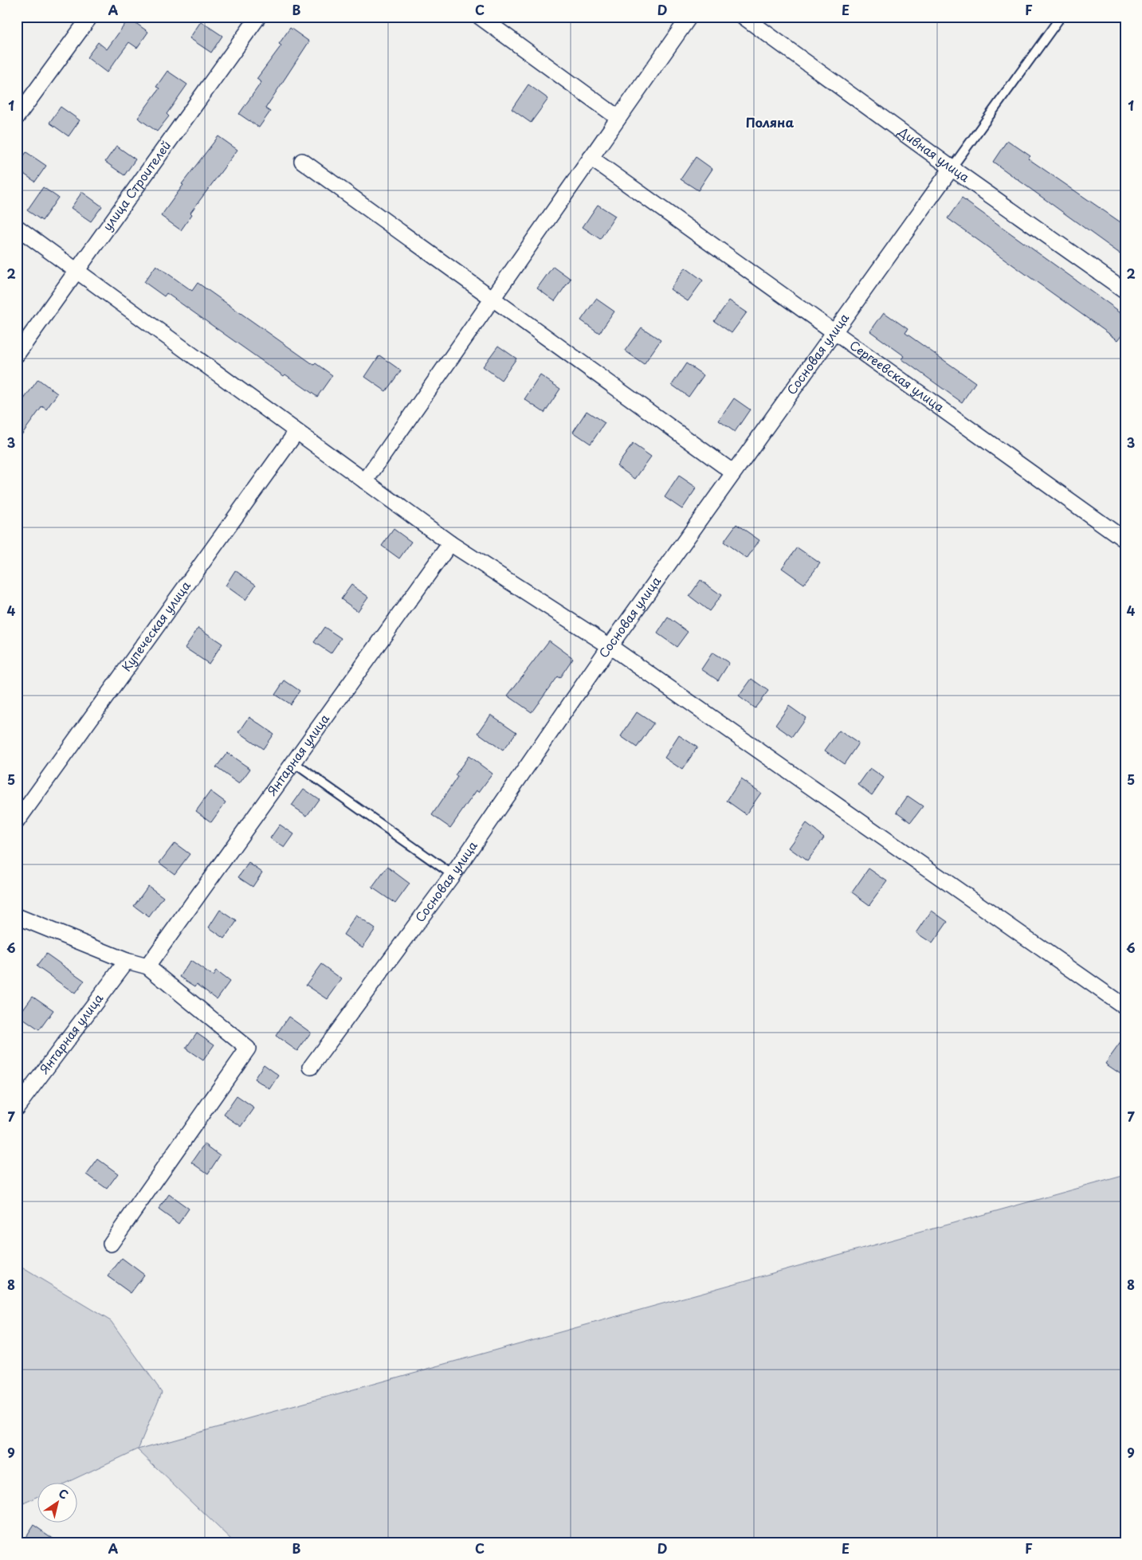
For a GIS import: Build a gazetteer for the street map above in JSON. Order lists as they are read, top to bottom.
{
  "streets": {
    "street": [
      "Дивная улица",
      "улица Строителей",
      "Сосновая улица",
      "Сергеевская улица",
      "Купеческая улица",
      "Янтарная улица"
    ]
  },
  "crossings": [
    ["Дивная улица", "Сосновая улица"],
    ["Сосновая улица", "Сергеевская улица"]
  ],
  "districts": ["Поляна"],
  "north": "top right",
  "grid": {
    "columns": [
      "A",
      "B",
      "C",
      "D",
      "E",
      "F"
    ],
    "rows": [
      "1",
      "2",
      "3",
      "4",
      "5",
      "6",
      "7",
      "8",
      "9"
    ]
  }
}
